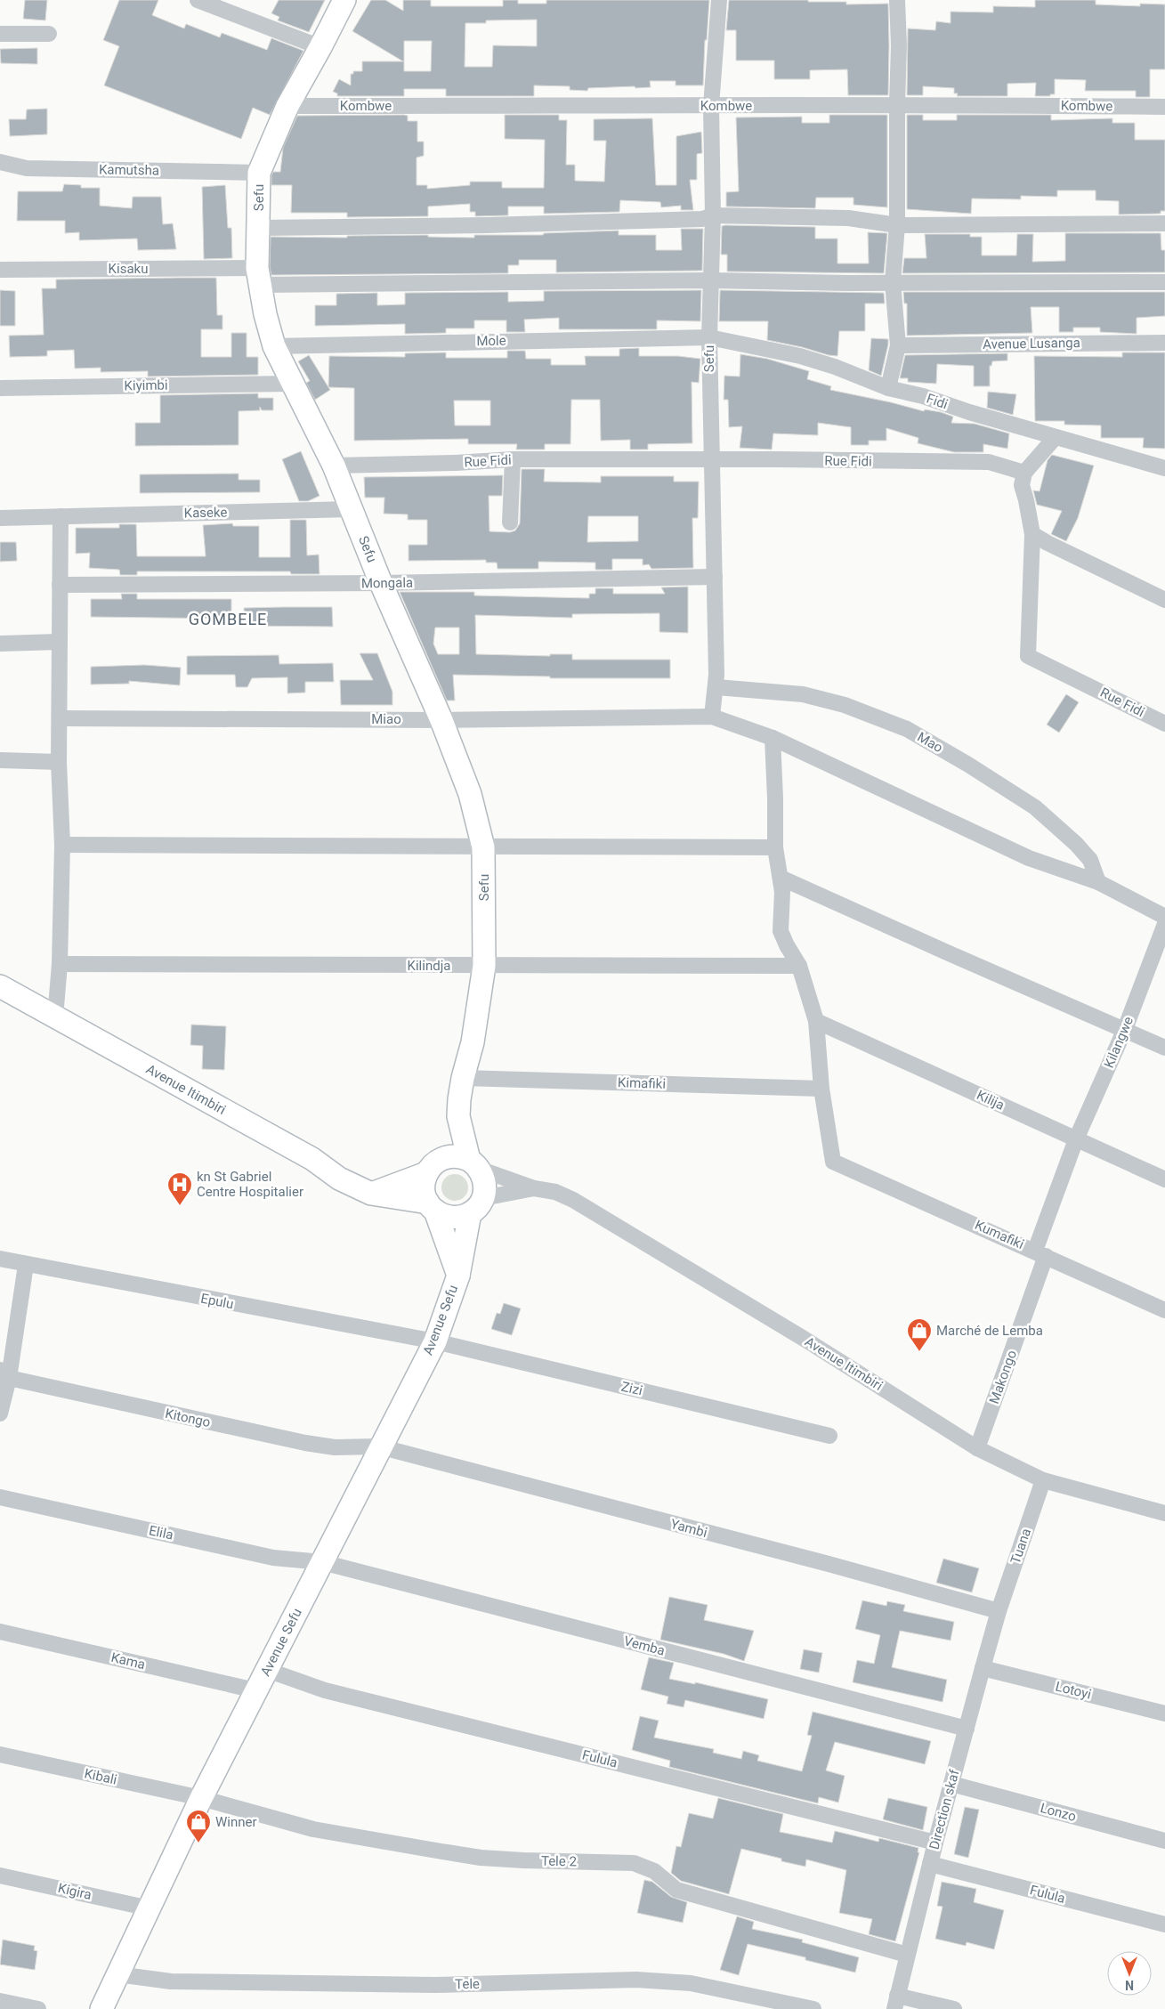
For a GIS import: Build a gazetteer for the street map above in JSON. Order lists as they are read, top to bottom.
{
  "streets": {
    "main road": ["Sefu", "Avenue Itimbiri", "Avenue Sefu"],
    "street": [
      "Kombwe",
      "Kamutsha",
      "Kisaku",
      "Mole",
      "Avenue Lusanga",
      "Kiyimbi",
      "Fidi",
      "Rue Fidi",
      "Kaseke",
      "Mongala",
      "Miao",
      "Mao",
      "Kilindja",
      "Kilangwe",
      "Kimafiki",
      "Kilija",
      "Kumafiki",
      "Epulu",
      "Makongo",
      "Zizi",
      "Kitongo",
      "Yambi",
      "Elila",
      "Tuana",
      "Vemba",
      "Kama",
      "Lotoyi",
      "Fulula",
      "Kibali",
      "Direction skaf",
      "Lonzo",
      "Tele 2",
      "Kigira",
      "Tele"
    ]
  },
  "crossings": [
    ["Kombwe", "Sefu"],
    ["Kamutsha", "Sefu"],
    ["Sefu", "Kisaku"],
    ["Sefu", "Mole"],
    ["Sefu", "Kiyimbi"],
    ["Sefu", "Fidi"],
    ["Sefu", "Rue Fidi"],
    ["Sefu", "Kaseke"],
    ["Sefu", "Mongala"],
    ["Sefu", "Miao"],
    ["Sefu", "Mao"],
    ["Sefu", "Kilindja"],
    ["Sefu", "Kimafiki"],
    ["Mole", "Fidi"],
    ["Kilangwe", "Kilija"],
    ["Kilangwe", "Kumafiki"],
    ["Kilangwe", "Makongo"],
    ["Kimafiki", "Kumafiki"],
    ["Avenue Itimbiri", "Avenue Sefu"],
    ["Avenue Itimbiri", "Makongo"],
    ["Avenue Itimbiri", "Tuana"],
    ["Kumafiki", "Makongo"],
    ["Epulu", "Avenue Sefu"],
    ["Epulu", "Zizi"],
    ["Avenue Sefu", "Zizi"],
    ["Avenue Sefu", "Kitongo"],
    ["Avenue Sefu", "Yambi"],
    ["Avenue Sefu", "Elila"],
    ["Avenue Sefu", "Vemba"],
    ["Avenue Sefu", "Kama"],
    ["Avenue Sefu", "Fulula"],
    ["Avenue Sefu", "Kibali"],
    ["Avenue Sefu", "Tele 2"],
    ["Avenue Sefu", "Kigira"],
    ["Avenue Sefu", "Tele"],
    ["Kitongo", "Yambi"],
    ["Yambi", "Tuana"],
    ["Yambi", "Direction skaf"],
    ["Elila", "Vemba"],
    ["Tuana", "Direction skaf"],
    ["Vemba", "Direction skaf"],
    ["Lotoyi", "Direction skaf"],
    ["Fulula", "Direction skaf"],
    ["Kibali", "Tele 2"],
    ["Direction skaf", "Lonzo"],
    ["Direction skaf", "Tele 2"]
  ],
  "districts": ["GOMBELE"],
  "places": {
    "hospital": ["kn St Gabriel Centre Hospitalier"],
    "shop": ["Marché de Lemba", "Winner"]
  },
  "north": "bottom"
}
